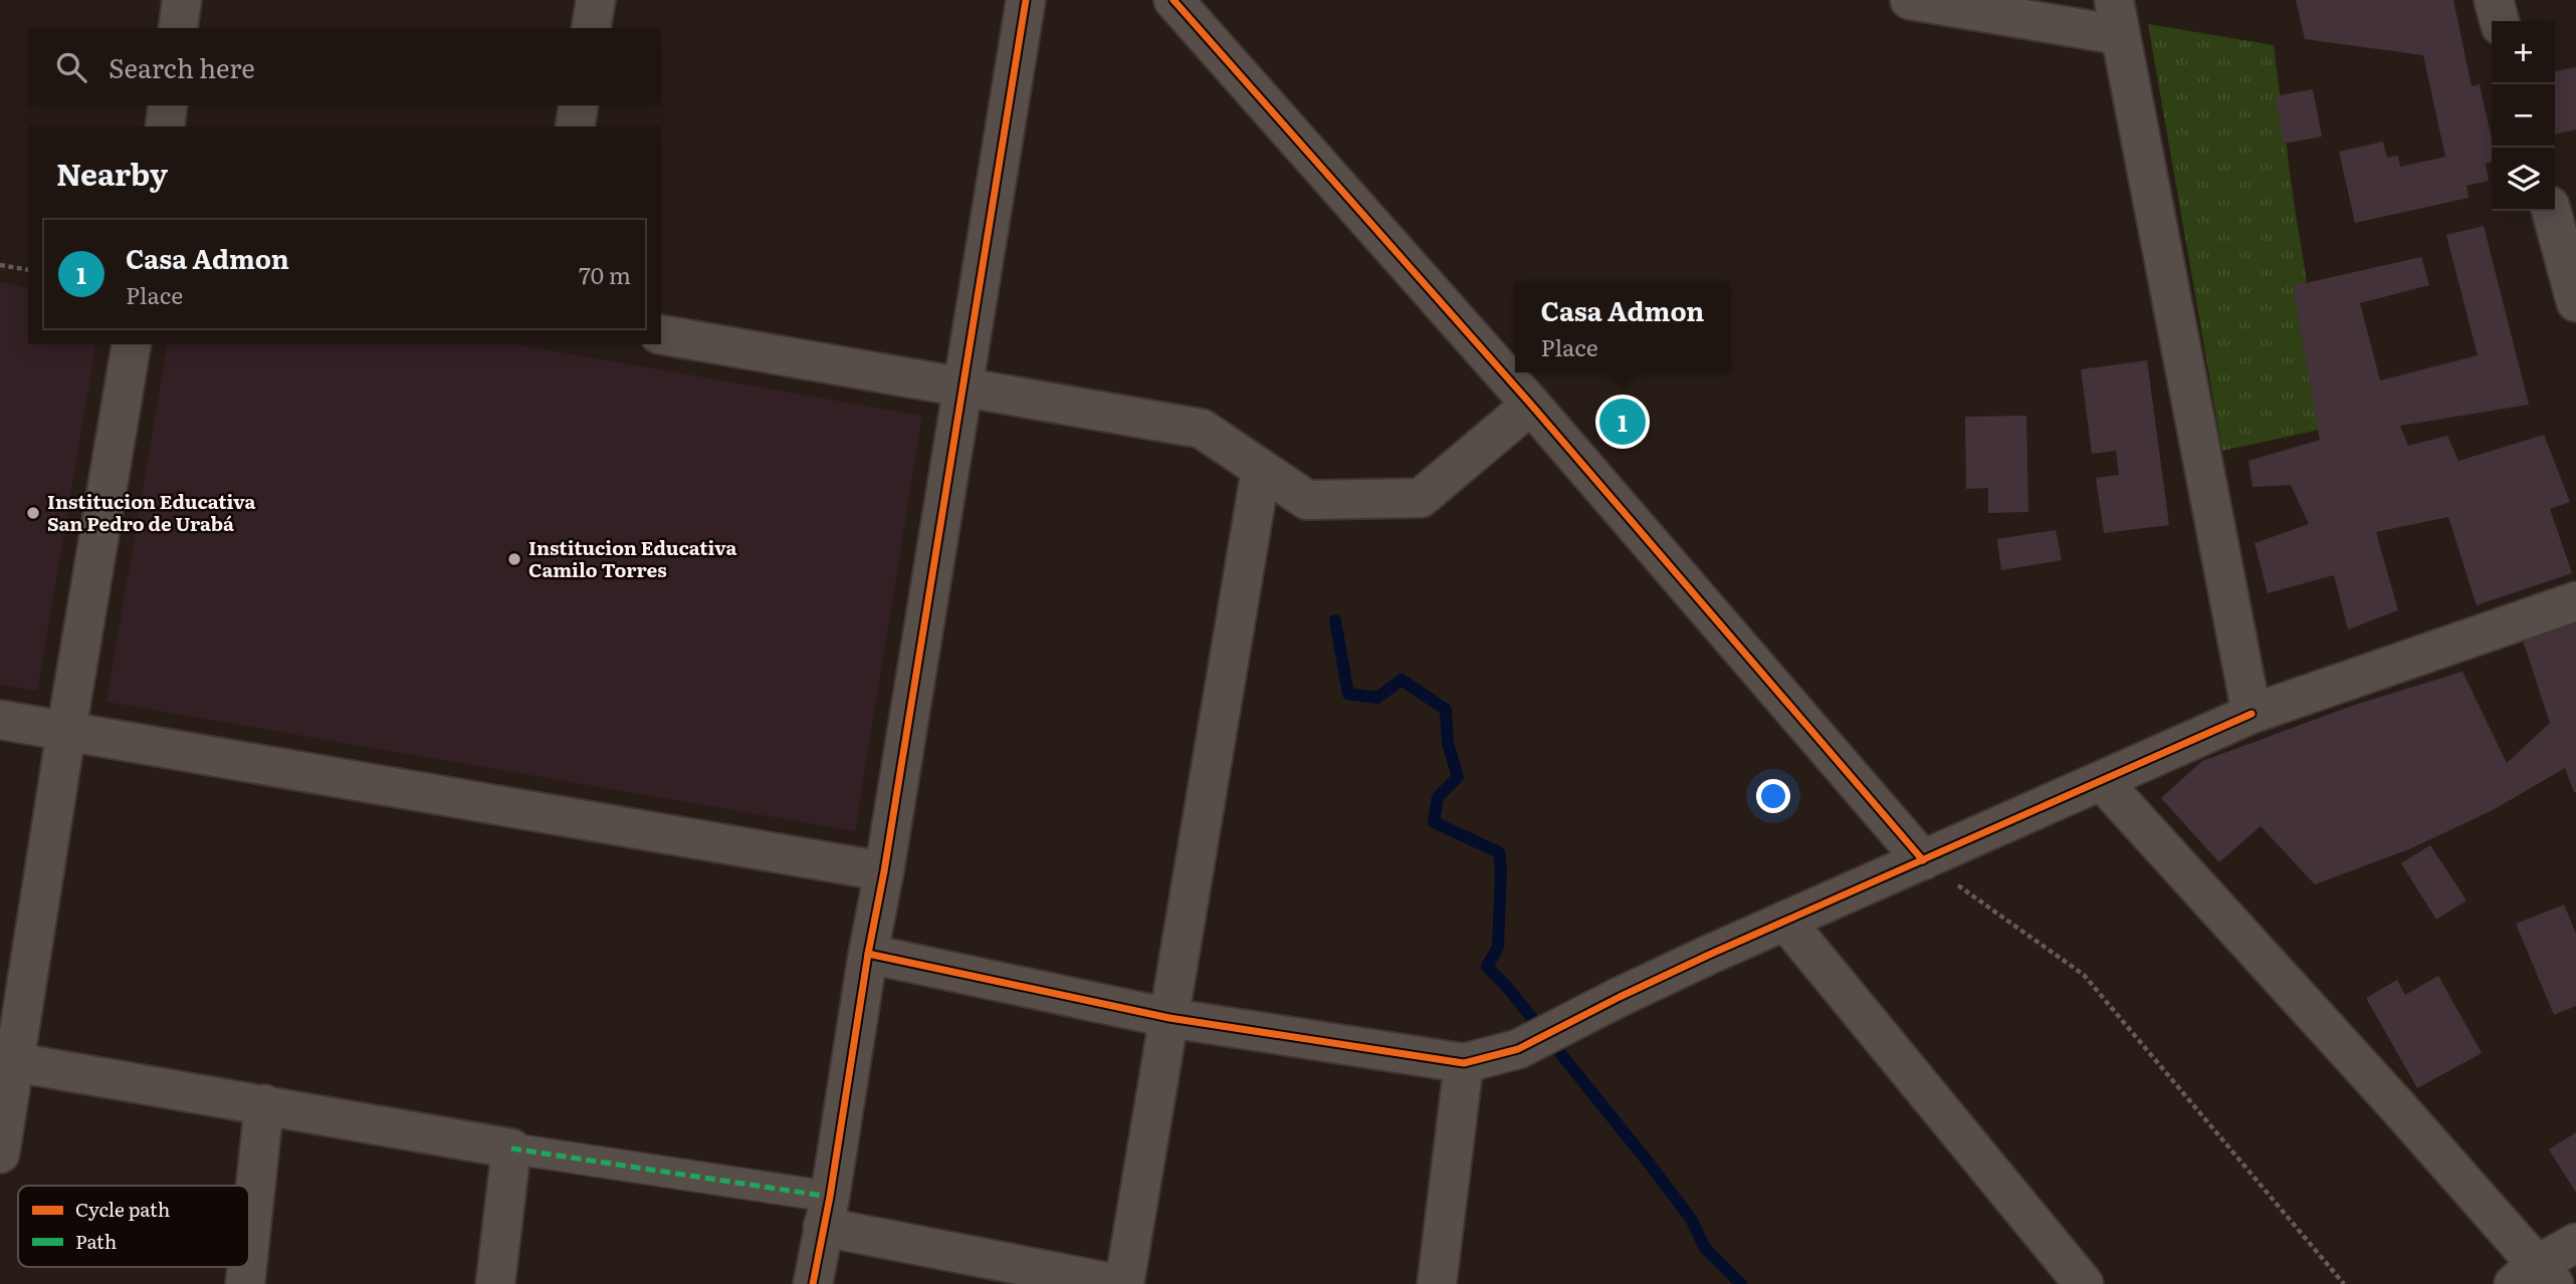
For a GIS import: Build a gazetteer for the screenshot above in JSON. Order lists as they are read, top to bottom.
{
  "places": ["Institucion Educativa San Pedro de Urabá", "Institucion Educativa Camilo Torres"],
  "legend": ["Cycle path", "Path"],
  "page": {
    "map_buttons": ["+", "−"],
    "search": "Search here",
    "heading": "Nearby",
    "list": [
      {
        "mark": "1",
        "name": "Casa Admon",
        "note": "Place",
        "value": "70 m"
      }
    ],
    "popup": ["Casa Admon", "Place"],
    "pins": "1"
  }
}
